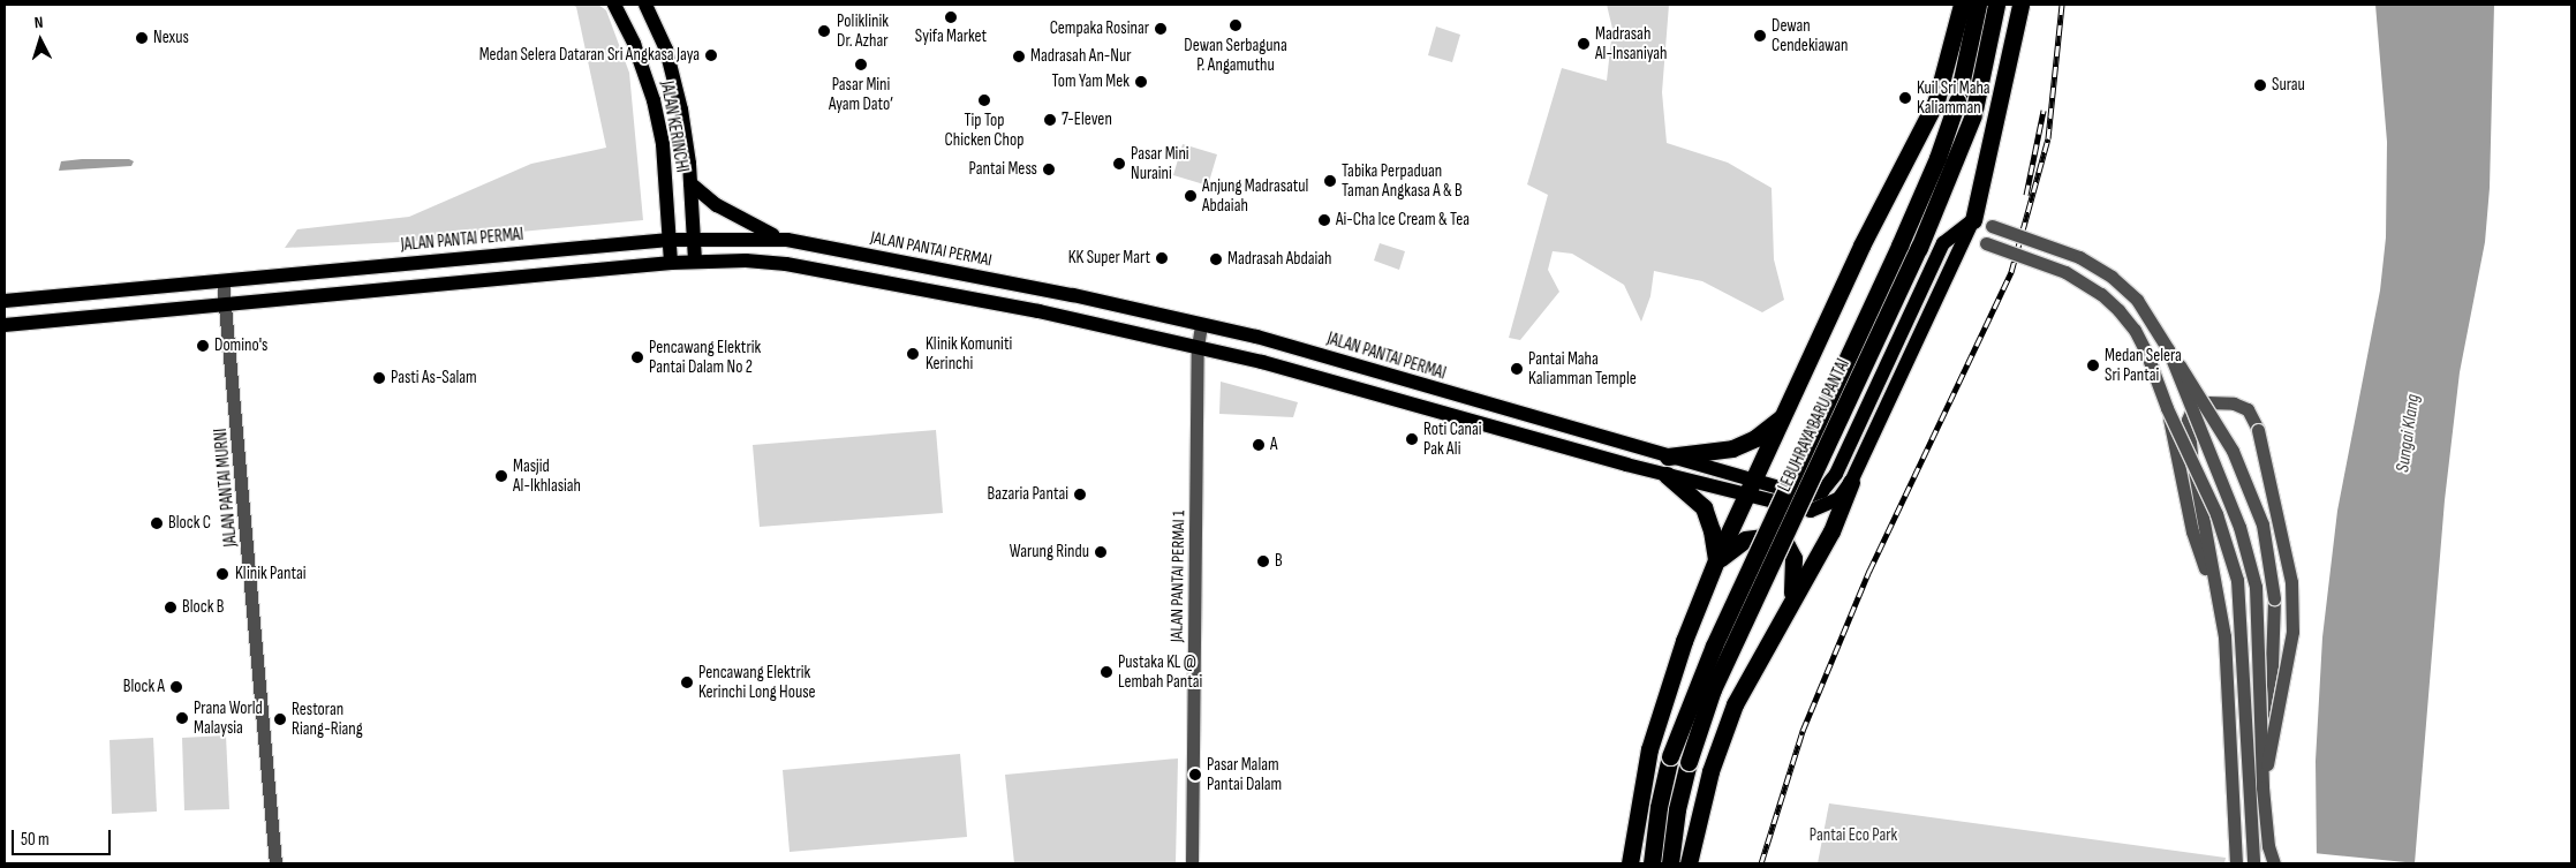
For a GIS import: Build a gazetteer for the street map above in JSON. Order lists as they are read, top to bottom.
{
  "streets": {
    "highway": ["LEBUHRAYA BARU PANTAI"],
    "main road": ["JALAN KERINCHI", "JALAN PANTAI PERMAI"],
    "street": ["JALAN PANTAI MURNI", "JALAN PANTAI PERMAI 1"]
  },
  "crossings": [
    ["JALAN KERINCHI", "JALAN PANTAI PERMAI"],
    ["JALAN PANTAI PERMAI", "JALAN PANTAI MURNI"],
    ["JALAN PANTAI PERMAI", "JALAN PANTAI PERMAI 1"]
  ],
  "water": ["Sungai Klang"],
  "parks": ["Pantai Eco Park"],
  "places": [
    "Syifa Market",
    "Dewan Serbaguna P. Angamuthu",
    "Cempaka Rosinar",
    "Poliklinik Dr. Azhar",
    "Dewan Cendekiawan",
    "Nexus",
    "Madrasah Al-Insaniyah",
    "Medan Selera Dataran Sri Angkasa Jaya",
    "Madrasah An-Nur",
    "Pasar Mini Ayam Dato’",
    "Tom Yam Mek",
    "Surau",
    "Kuil Sri Maha Kaliamman",
    "Tip Top Chicken Chop",
    "7-Eleven",
    "Pasar Mini Nuraini",
    "Pantai Mess",
    "Tabika Perpaduan Taman Angkasa A & B",
    "Anjung Madrasatul Abdaiah",
    "Ai-Cha Ice Cream & Tea",
    "KK Super Mart",
    "Madrasah Abdaiah",
    "Domino's",
    "Klinik Komuniti Kerinchi",
    "Pencawang Elektrik Pantai Dalam No 2",
    "Medan Selera Sri Pantai",
    "Pantai Maha Kaliamman Temple",
    "Pasti As-Salam",
    "Roti Canai Pak Ali",
    "A",
    "Masjid Al-Ikhlasiah",
    "Bazaria Pantai",
    "Block C",
    "Warung Rindu",
    "B",
    "Klinik Pantai",
    "Block B",
    "Pustaka KL @ Lembah Pantai",
    "Pencawang Elektrik Kerinchi Long House",
    "Block A",
    "Prana World Malaysia",
    "Restoran Riang-Riang",
    "Pasar Malam Pantai Dalam"
  ],
  "scale_bar": "50 m",
  "north": "top"
}
